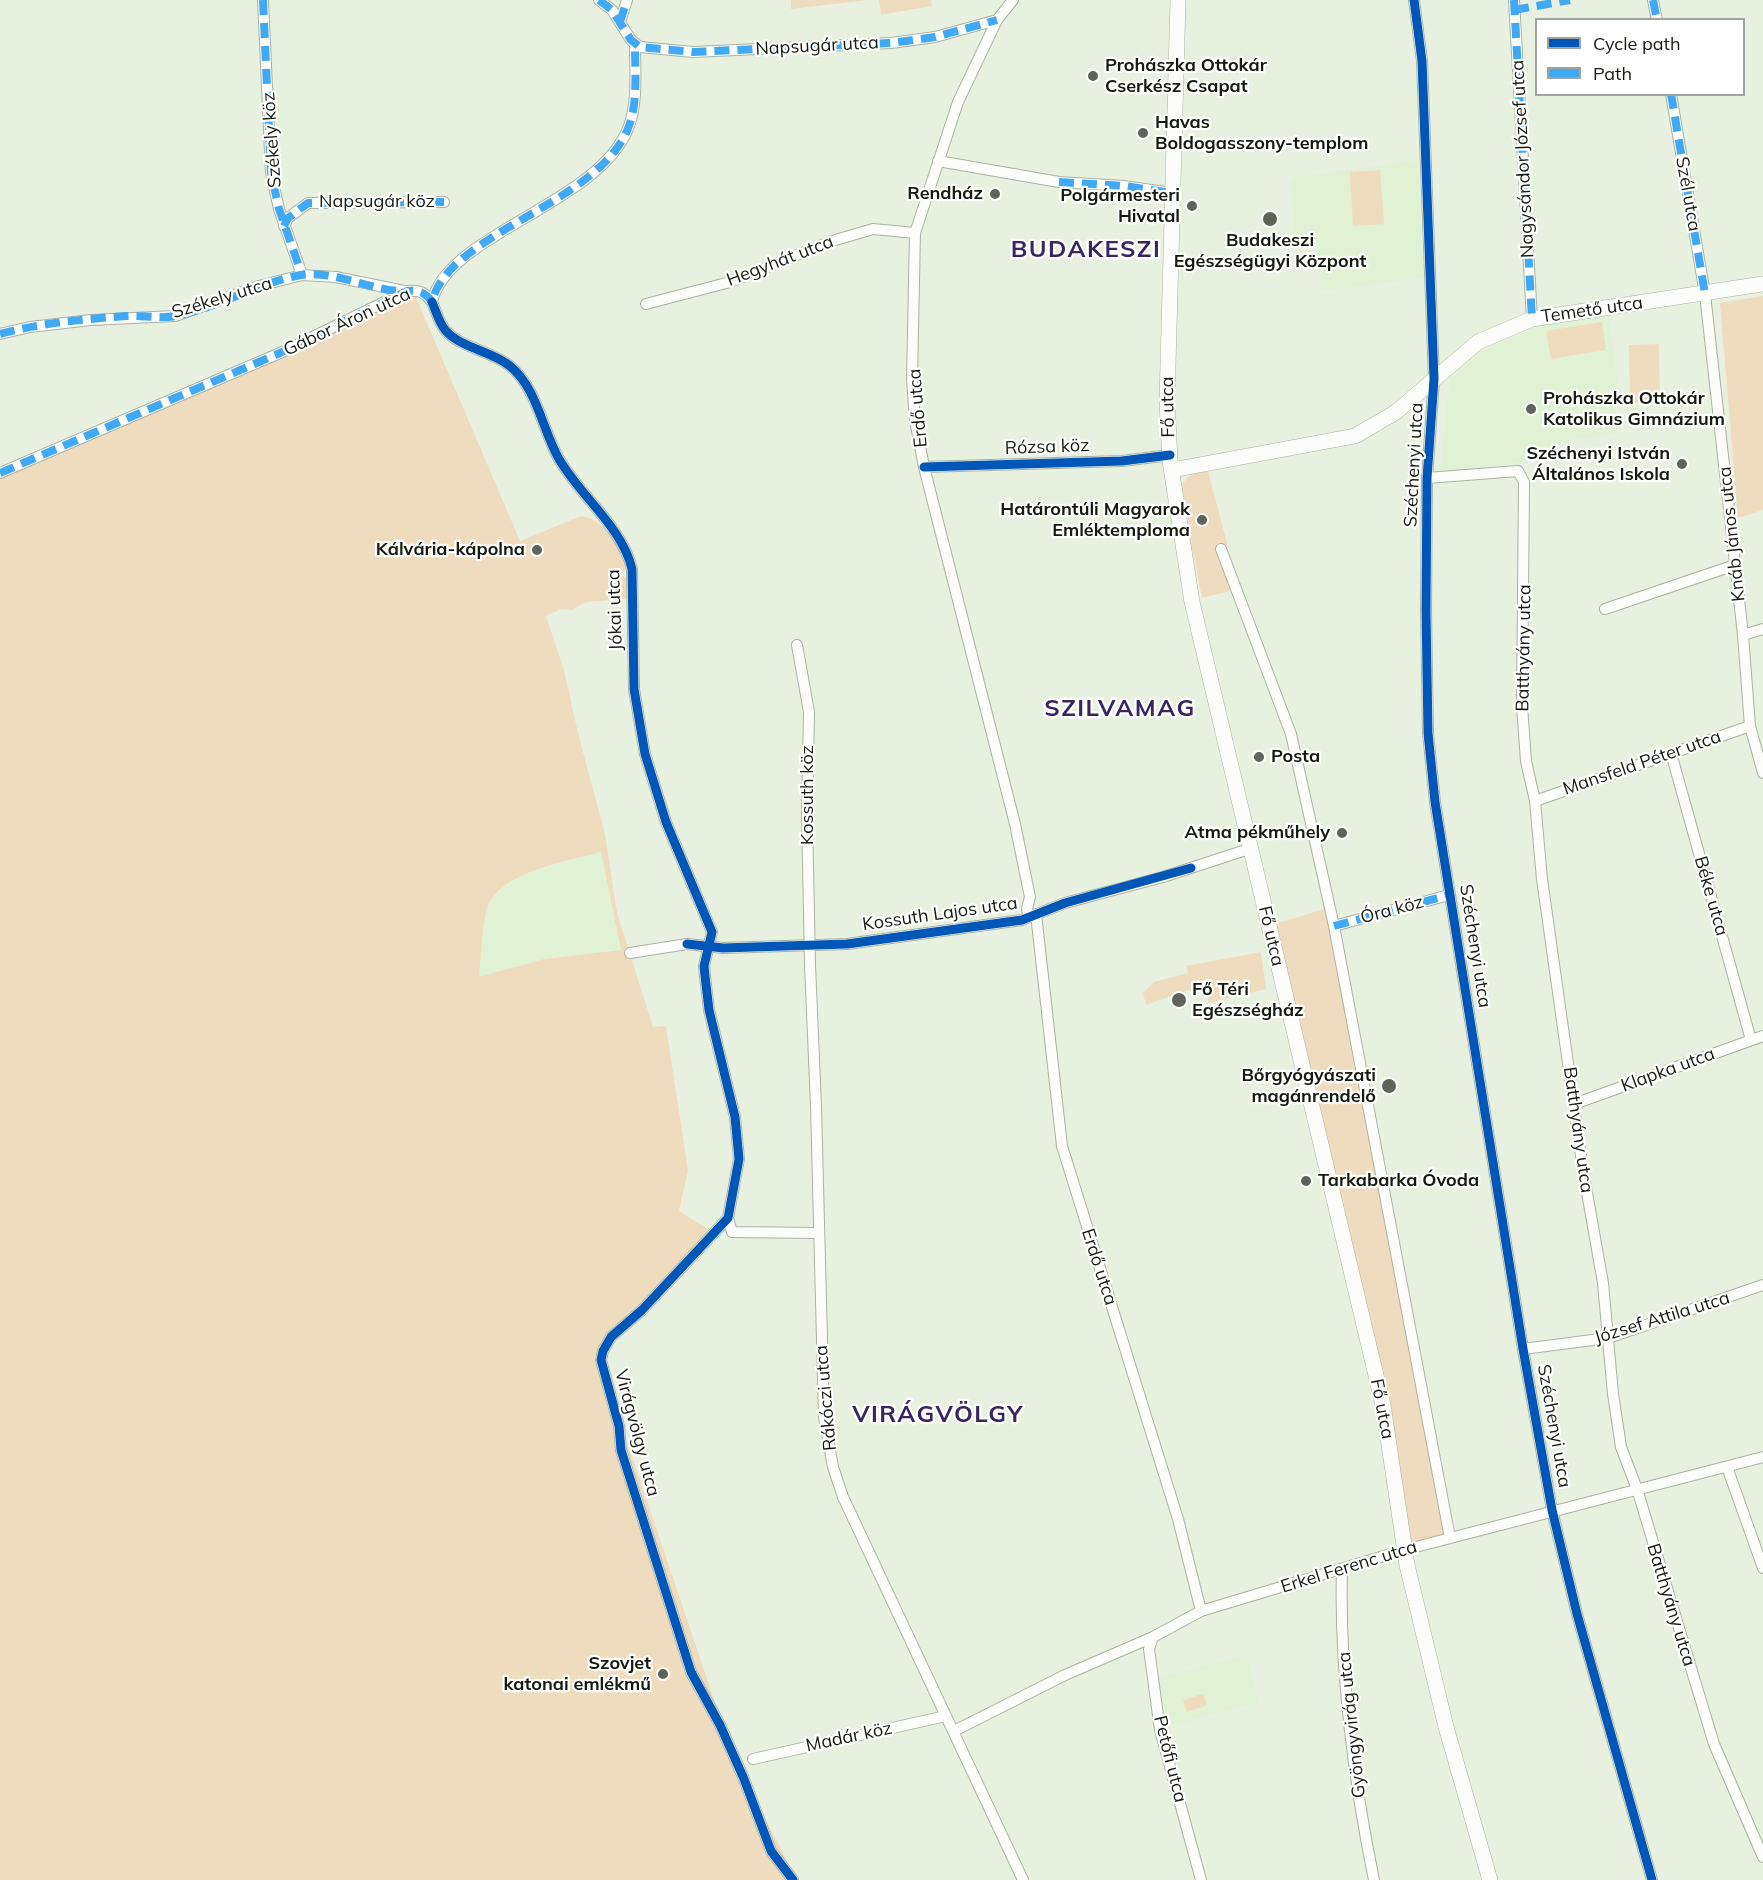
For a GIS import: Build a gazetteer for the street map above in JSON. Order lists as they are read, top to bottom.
{
  "streets": {
    "main road": ["Temető utca", "Fő utca"],
    "street": [
      "Napsugár utca",
      "Székely köz",
      "Nagysándor József utca",
      "Szél utca",
      "Napsugár köz",
      "Hegyhát utca",
      "Székely utca",
      "Gábor Áron utca",
      "Erdő utca",
      "Rózsa köz",
      "Széchenyi utca",
      "Knáb János utca",
      "Jókai utca",
      "Batthyány utca",
      "Mansfeld Péter utca",
      "Kossuth köz",
      "Béke utca",
      "Óra köz",
      "Kossuth Lajos utca",
      "Klapka utca",
      "József Attila utca",
      "Rákóczi utca",
      "Virágvölgy utca",
      "Erkel Ferenc utca",
      "Gyöngyvirág utca",
      "Madár köz",
      "Petőfi utca"
    ]
  },
  "crossings": [
    ["Napsugár utca", "Gábor Áron utca"],
    ["Napsugár utca", "Erdő utca"],
    ["Székely köz", "Napsugár köz"],
    ["Székely köz", "Székely utca"],
    ["Nagysándor József utca", "Temető utca"],
    ["Szél utca", "Temető utca"],
    ["Szél utca", "Knáb János utca"],
    ["Hegyhát utca", "Erdő utca"],
    ["Székely utca", "Gábor Áron utca"],
    ["Temető utca", "Fő utca"],
    ["Temető utca", "Rózsa köz"],
    ["Temető utca", "Széchenyi utca"],
    ["Temető utca", "Knáb János utca"],
    ["Gábor Áron utca", "Jókai utca"],
    ["Fő utca", "Rózsa köz"],
    ["Fő utca", "Kossuth Lajos utca"],
    ["Fő utca", "Erkel Ferenc utca"],
    ["Erdő utca", "Rózsa köz"],
    ["Erdő utca", "Kossuth Lajos utca"],
    ["Erdő utca", "Erkel Ferenc utca"],
    ["Széchenyi utca", "Batthyány utca"],
    ["Széchenyi utca", "Óra köz"],
    ["Széchenyi utca", "József Attila utca"],
    ["Széchenyi utca", "Erkel Ferenc utca"],
    ["Knáb János utca", "Mansfeld Péter utca"],
    ["Jókai utca", "Kossuth Lajos utca"],
    ["Batthyány utca", "Mansfeld Péter utca"],
    ["Batthyány utca", "Klapka utca"],
    ["Batthyány utca", "József Attila utca"],
    ["Batthyány utca", "Erkel Ferenc utca"],
    ["Mansfeld Péter utca", "Béke utca"],
    ["Kossuth köz", "Kossuth Lajos utca"],
    ["Kossuth köz", "Rákóczi utca"],
    ["Béke utca", "Klapka utca"],
    ["Kossuth Lajos utca", "Rákóczi utca"],
    ["Rákóczi utca", "Erkel Ferenc utca"],
    ["Rákóczi utca", "Madár köz"],
    ["Erkel Ferenc utca", "Gyöngyvirág utca"],
    ["Erkel Ferenc utca", "Petőfi utca"]
  ],
  "districts": ["BUDAKESZI", "SZILVAMAG", "VIRÁGVÖLGY"],
  "places": [
    "Prohászka Ottokár Cserkész Csapat",
    "Havas Boldogasszony-templom",
    "Rendház",
    "Polgármesteri Hivatal",
    "Budakeszi Egészségügyi Központ",
    "Prohászka Ottokár Katolikus Gimnázium",
    "Széchenyi István Általános Iskola",
    "Határontúli Magyarok Emléktemploma",
    "Kálvária-kápolna",
    "Posta",
    "Atma pékműhely",
    "Fő Téri Egészségház",
    "Bőrgyógyászati magánrendelő",
    "Tarkabarka Óvoda",
    "Szovjet katonai emlékmű"
  ],
  "legend": ["Cycle path", "Path"]
}
